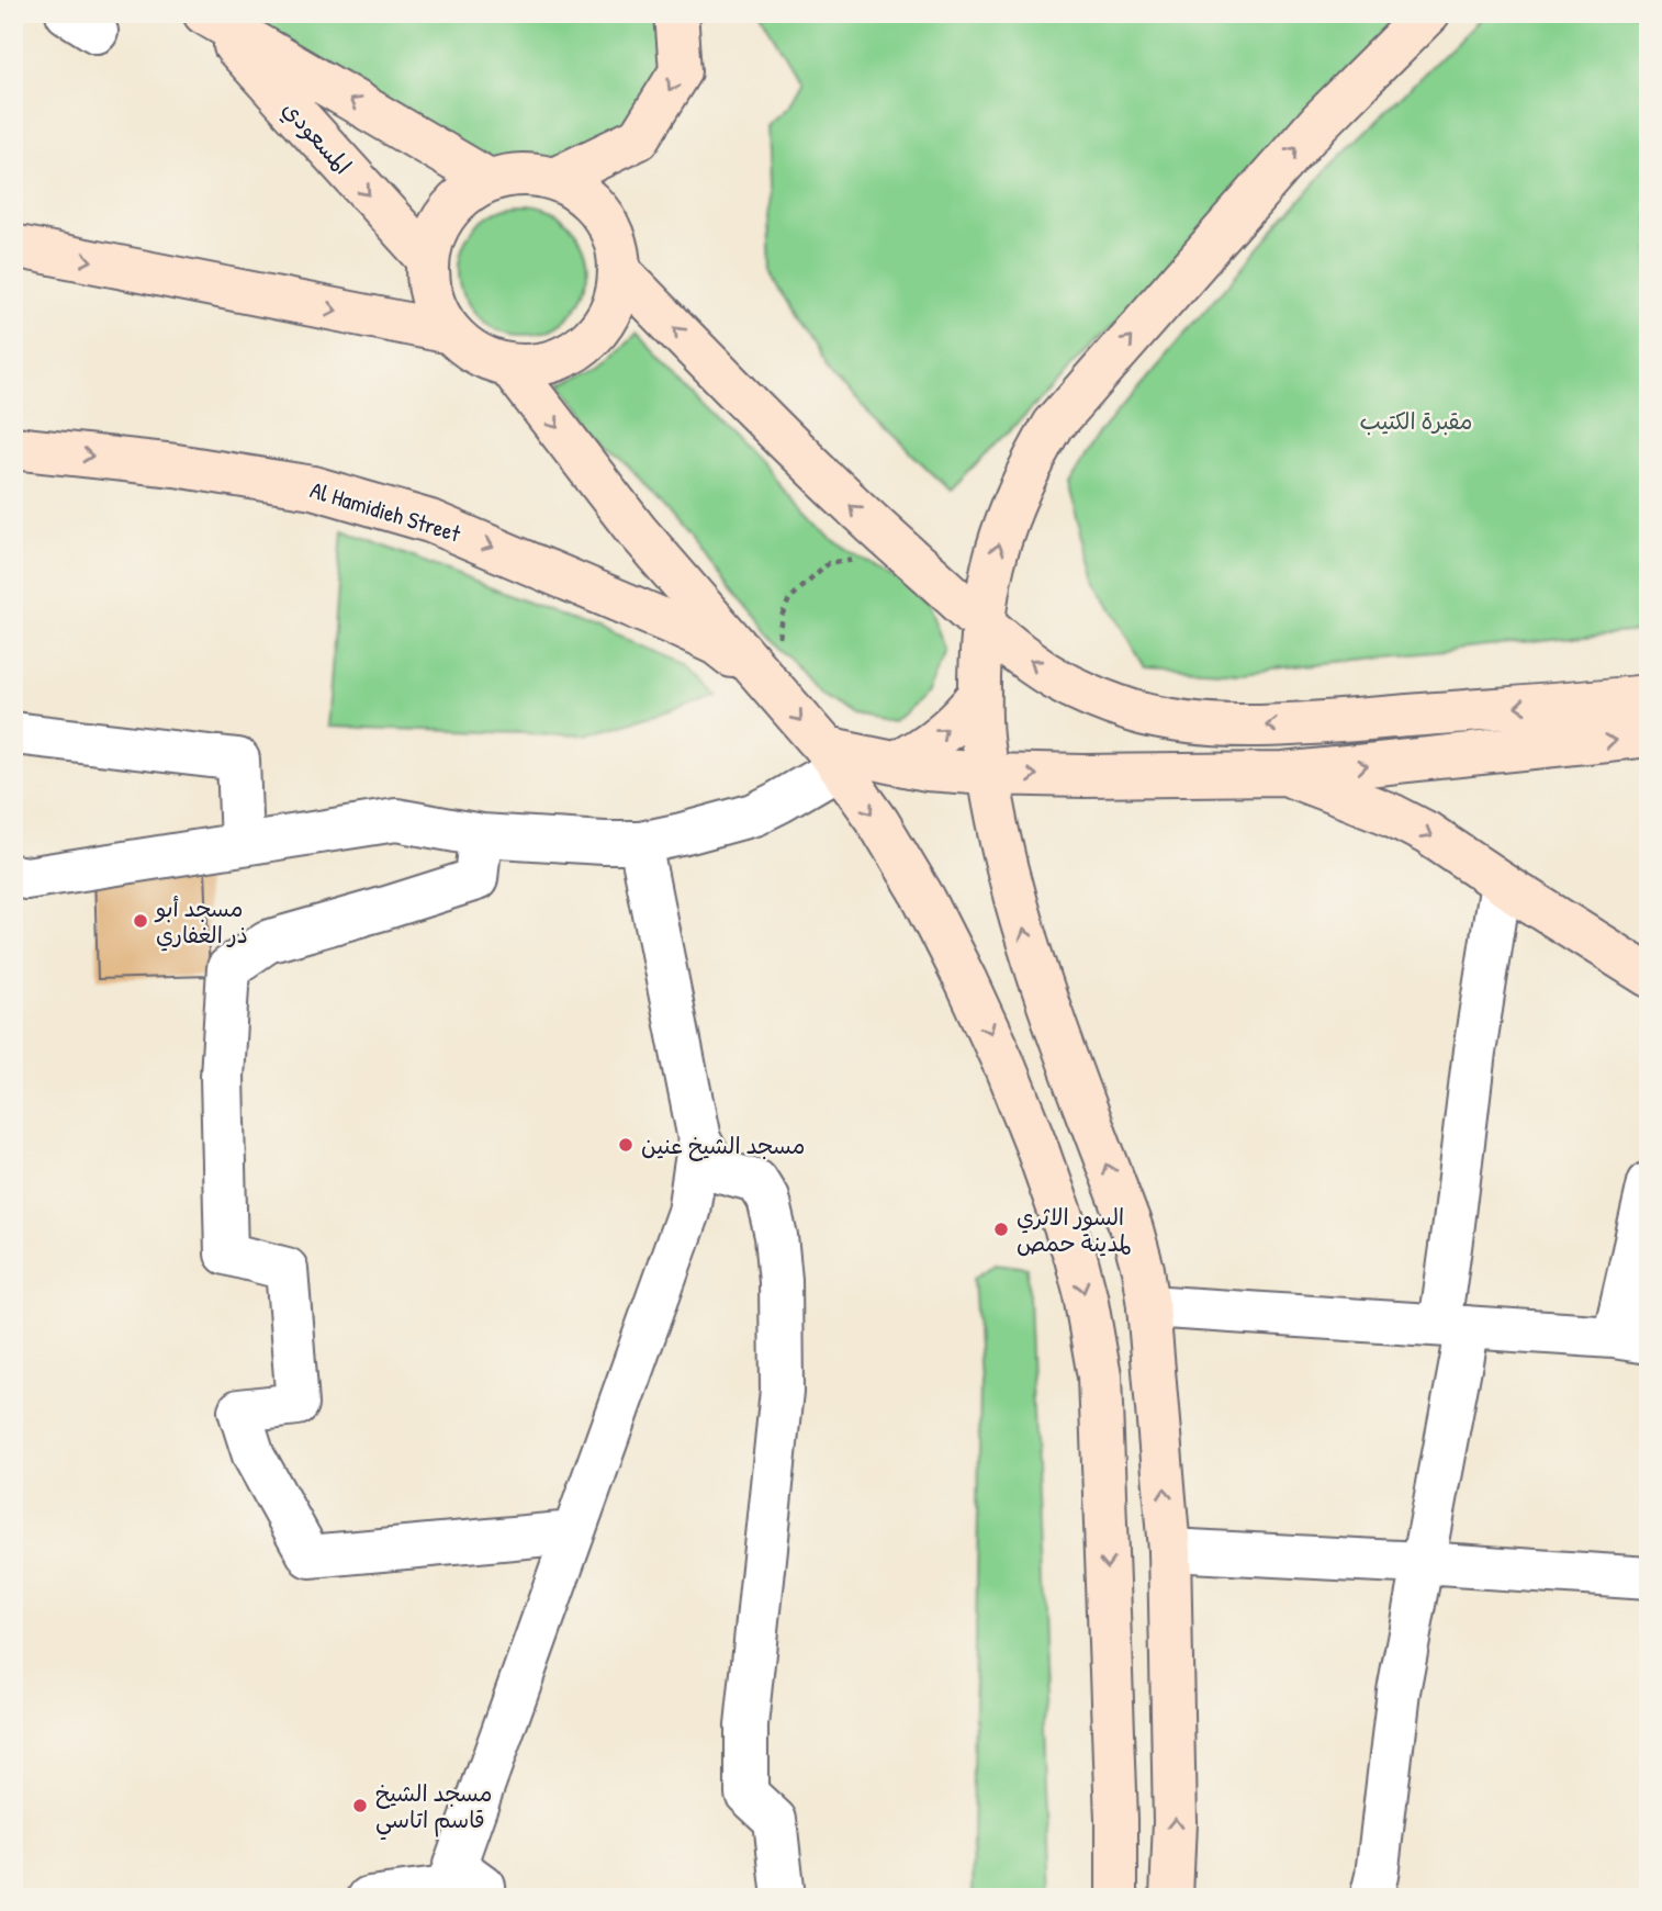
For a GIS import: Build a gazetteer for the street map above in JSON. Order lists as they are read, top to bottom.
{
  "streets": {
    "main road": ["المسعودي", "Al Hamidieh Street"]
  },
  "parks": ["مقبرة الكتيب"],
  "places": [
    "مسجد أبو ذر الغفاري",
    "مسجد الشيخ عنين",
    "السور الاثري لمدينة حمص",
    "مسجد الشيخ قاسم اتاسي"
  ]
}
